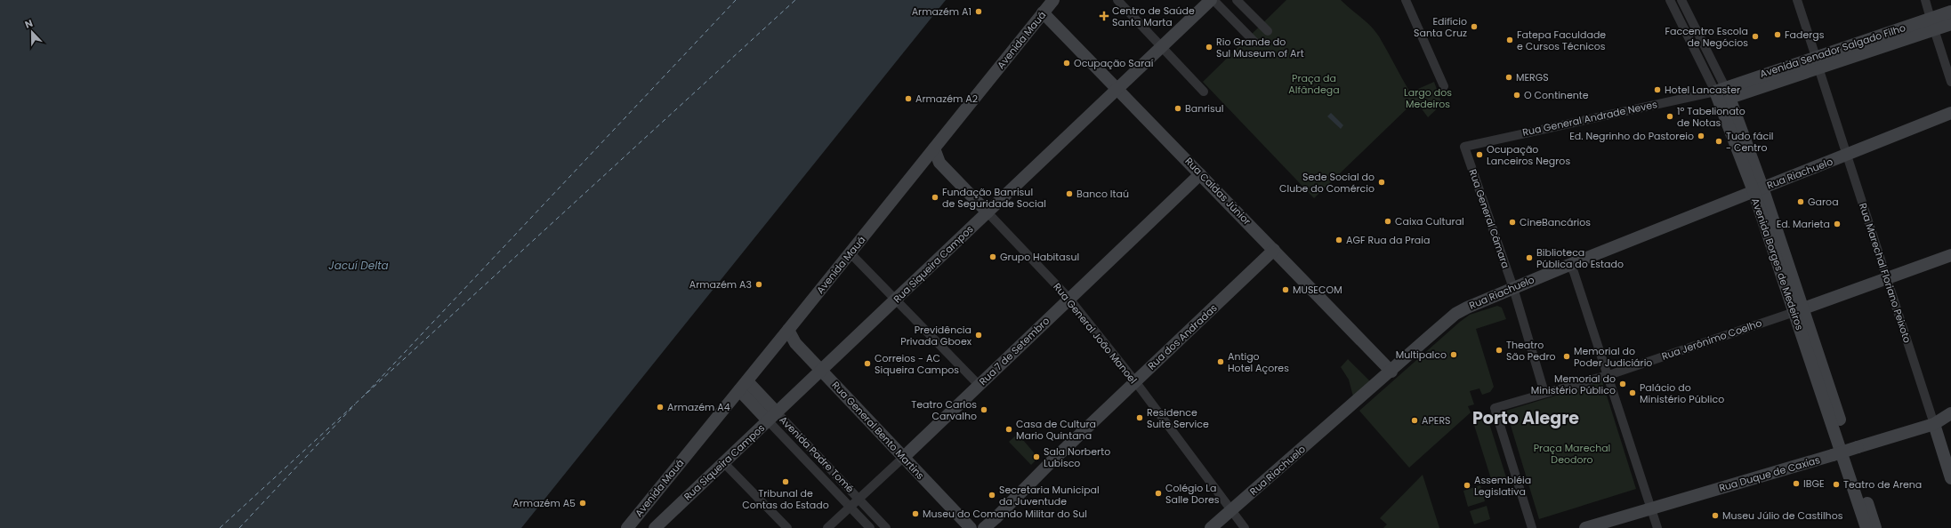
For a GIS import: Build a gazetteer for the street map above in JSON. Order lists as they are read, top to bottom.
{
  "streets": {
    "street": [
      "Avenida Mauá",
      "Avenida Senador Salgado Filho",
      "Rua General Andrade Neves",
      "Rua Riachuelo",
      "Rua Caldas Júnior",
      "Rua General Câmara",
      "Rua Siqueira Campos",
      "Avenida Borges de Medeiros",
      "Rua Marechal Floriano Peixoto",
      "Rua General João Manoel",
      "Rua dos Andradas",
      "Rua Jerônimo Coelho",
      "Rua 7 de Setembro",
      "Rua General Bento Martins",
      "Avenida Padre Tomé",
      "Rua Duque de Caxias"
    ]
  },
  "crossings": [
    ["Avenida Mauá", "Rua Caldas Júnior"],
    ["Avenida Mauá", "Rua General João Manoel"],
    ["Avenida Mauá", "Rua General Bento Martins"],
    ["Avenida Mauá", "Avenida Padre Tomé"],
    ["Avenida Senador Salgado Filho", "Rua General Andrade Neves"],
    ["Avenida Senador Salgado Filho", "Avenida Borges de Medeiros"],
    ["Avenida Senador Salgado Filho", "Rua Marechal Floriano Peixoto"],
    ["Rua General Andrade Neves", "Rua General Câmara"],
    ["Rua General Andrade Neves", "Avenida Borges de Medeiros"],
    ["Rua Riachuelo", "Rua Caldas Júnior"],
    ["Rua Riachuelo", "Rua General Câmara"],
    ["Rua Riachuelo", "Avenida Borges de Medeiros"],
    ["Rua Riachuelo", "Rua Marechal Floriano Peixoto"],
    ["Rua Riachuelo", "Rua General João Manoel"],
    ["Rua Caldas Júnior", "Rua Siqueira Campos"],
    ["Rua Caldas Júnior", "Rua dos Andradas"],
    ["Rua Caldas Júnior", "Rua 7 de Setembro"],
    ["Rua Siqueira Campos", "Rua General João Manoel"],
    ["Rua Siqueira Campos", "Rua General Bento Martins"],
    ["Rua Siqueira Campos", "Avenida Padre Tomé"],
    ["Avenida Borges de Medeiros", "Rua Jerônimo Coelho"],
    ["Rua Marechal Floriano Peixoto", "Rua Jerônimo Coelho"],
    ["Rua Marechal Floriano Peixoto", "Rua Duque de Caxias"],
    ["Rua General João Manoel", "Rua dos Andradas"],
    ["Rua General João Manoel", "Rua 7 de Setembro"],
    ["Rua 7 de Setembro", "Rua General Bento Martins"],
    ["Rua 7 de Setembro", "Avenida Padre Tomé"]
  ],
  "districts": ["Porto Alegre"],
  "water": ["Jacuí Delta"],
  "parks": ["Praça da Alfândega", "Largo dos Medeiros", "Praça Marechal Deodoro"],
  "places": {
    "other": [
      "Armazém A1",
      "Edifício Santa Cruz",
      "Fadergs",
      "Faccentro Escola de Negócios",
      "Fatepa Faculdade e Cursos Técnicos",
      "Rio Grande do Sul Museum of Art",
      "Ocupação Saraí",
      "MERGS",
      "Hotel Lancaster",
      "O Continente",
      "Armazém A2",
      "Banrisul",
      "1º Tabelionato de Notas",
      "Ed. Negrinho do Pastoreio",
      "Tudo fácil - Centro",
      "Ocupação Lanceiros Negros",
      "Sede Social do Clube do Comércio",
      "Banco Itaú",
      "Fundação Banrisul de Seguridade Social",
      "Garoa",
      "Caixa Cultural",
      "CineBancários",
      "Ed. Marieta",
      "AGF Rua da Praia",
      "Grupo Habitasul",
      "Biblioteca Pública do Estado",
      "Armazém A3",
      "MUSECOM",
      "Previdência Privada Gboex",
      "Theatro São Pedro",
      "Multipalco",
      "Memorial do Poder Judiciário",
      "Antigo Hotel Açores",
      "Correios - AC Siqueira Campos",
      "Memorial do Ministério Público",
      "Palácio do Ministério Público",
      "Armazém A4",
      "Teatro Carlos Carvalho",
      "Residence Suite Service",
      "APERS",
      "Casa de Cultura Mario Quintana",
      "Sala Norberto Lubisco",
      "Tribunal de Contas do Estado",
      "IBGE",
      "Teatro de Arena",
      "Assembléia Legislativa",
      "Colégio La Salle Dores",
      "Secretaria Municipal da Juventude",
      "Armazém A5",
      "Museu do Comando Militar do Sul",
      "Museu Júlio de Castilhos"
    ],
    "health": ["Centro de Saúde Santa Marta"]
  },
  "north": "top"
}
